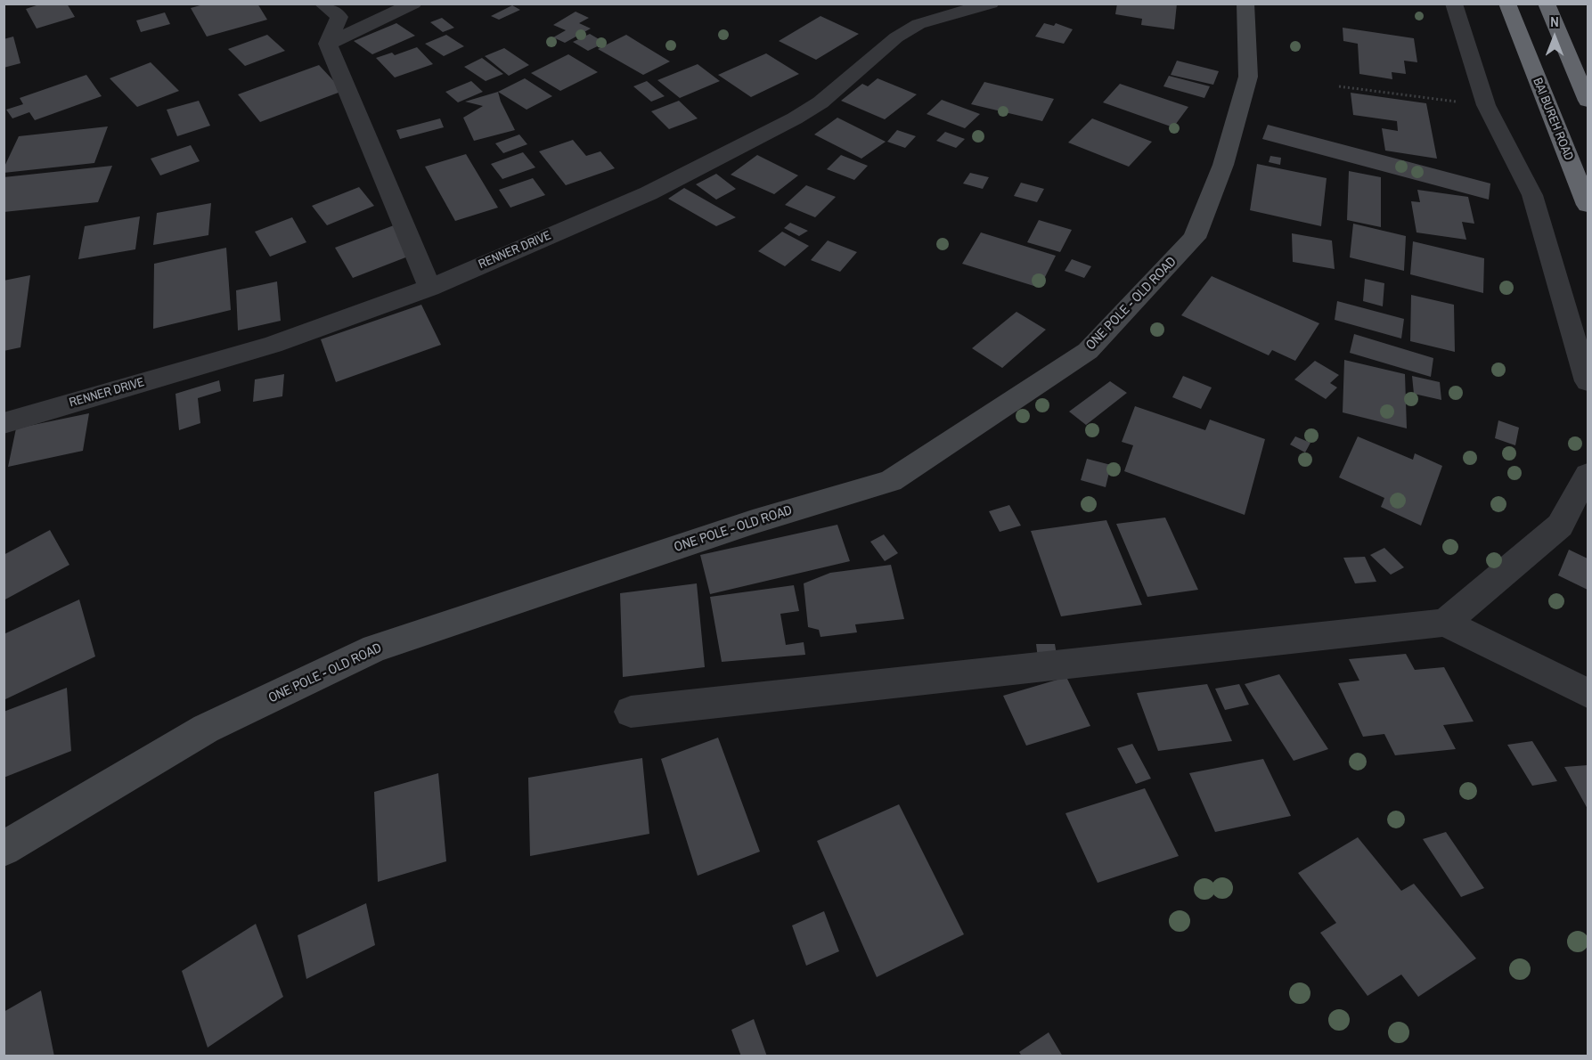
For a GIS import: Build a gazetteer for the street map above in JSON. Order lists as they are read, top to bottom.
{
  "streets": {
    "highway": ["BAI BUREH ROAD"],
    "street": ["RENNER DRIVE", "ONE POLE - OLD ROAD"]
  },
  "north": "top"
}
